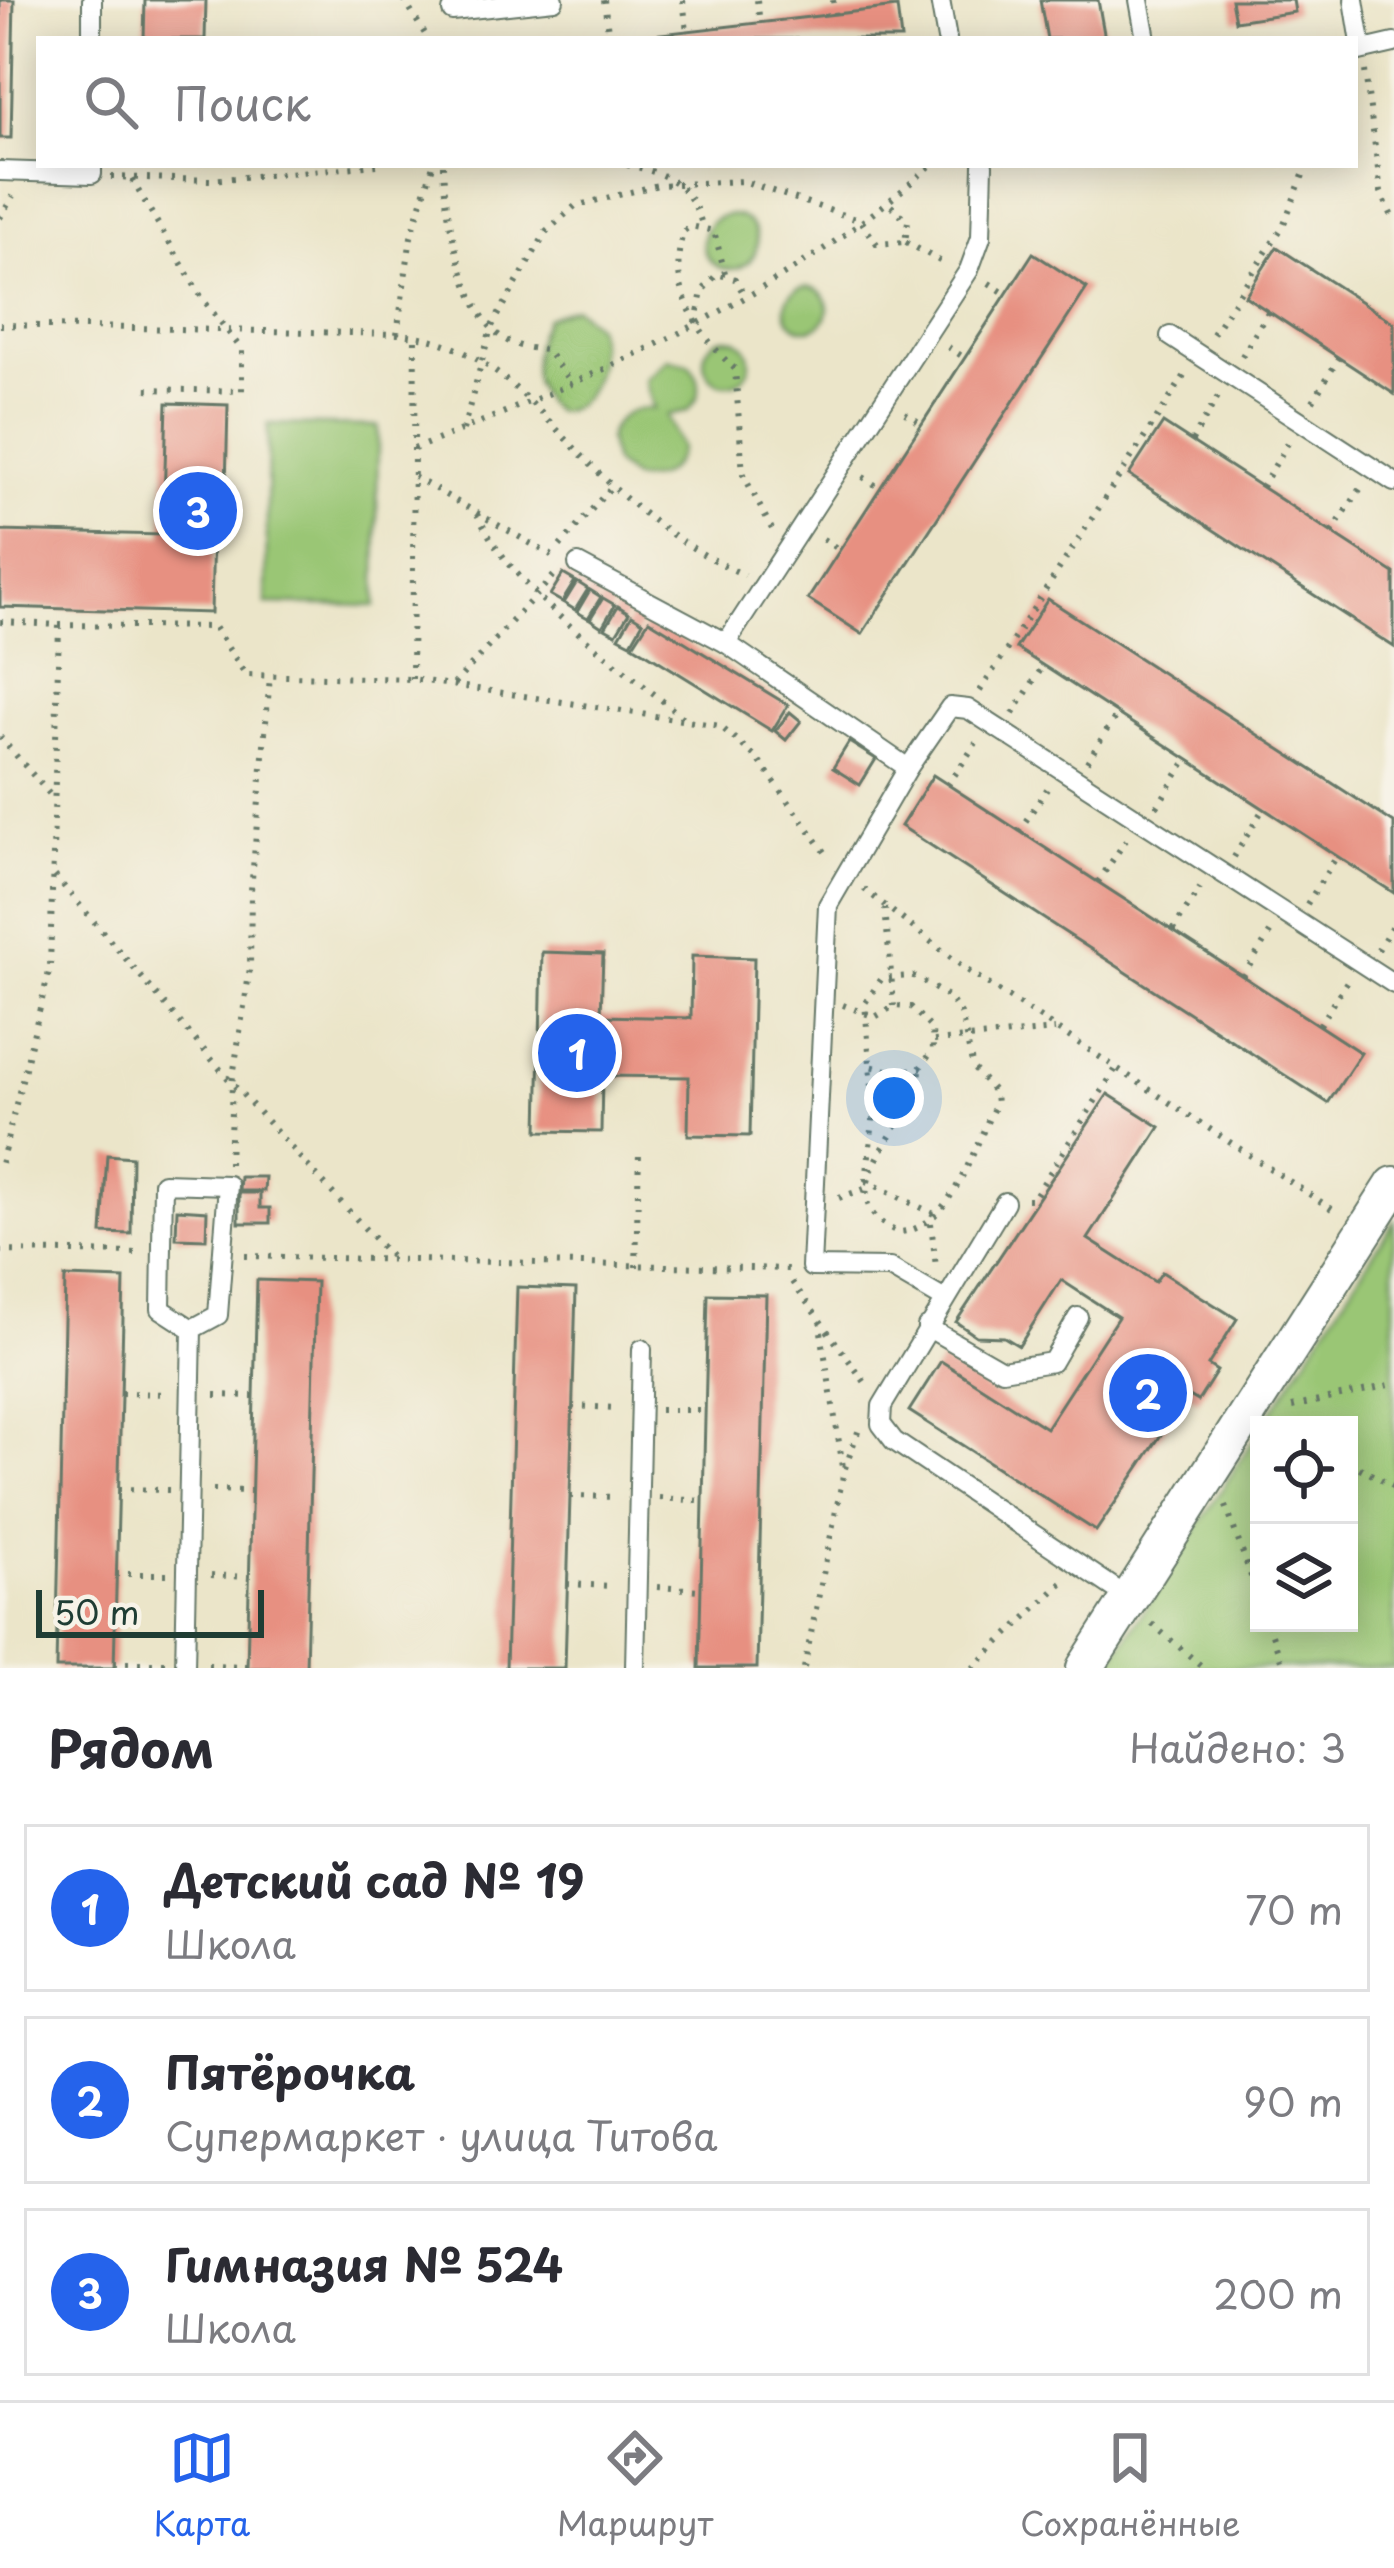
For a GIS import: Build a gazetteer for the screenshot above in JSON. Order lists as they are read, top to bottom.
{
  "scale_bar": "50 m",
  "page": {
    "search": "Поиск",
    "pins": ["3", "1", "2"],
    "scale": "50 m",
    "heading": ["Рядом", "Найдено: 3"],
    "list": [
      {
        "mark": "1",
        "name": "Детский сад № 19",
        "note": "Школа",
        "value": "70 m"
      },
      {
        "mark": "2",
        "name": "Пятёрочка",
        "note": "Супермаркет · улица Титова",
        "value": "90 m"
      },
      {
        "mark": "3",
        "name": "Гимназия № 524",
        "note": "Школа",
        "value": "200 m"
      }
    ],
    "nav": ["Карта", "Маршрут", "Сохранённые"]
  }
}
